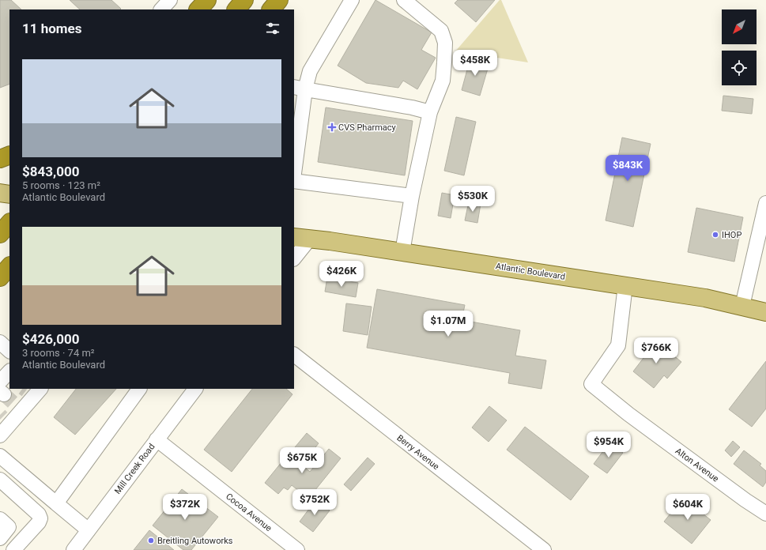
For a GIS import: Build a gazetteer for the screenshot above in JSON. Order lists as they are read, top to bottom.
{
  "streets": {
    "main road": ["Atlantic Boulevard"],
    "street": [
      "Berry Avenue",
      "Alton Avenue",
      "Mill Creek Road",
      "Cocoa Avenue"
    ]
  },
  "crossings": [
    ["Atlantic Boulevard", "Alton Avenue"],
    ["Mill Creek Road", "Cocoa Avenue"]
  ],
  "places": {
    "health": ["CVS Pharmacy"],
    "other": ["IHOP", "Breitling Autoworks"]
  },
  "north": "bottom left",
  "page": {
    "heading": "11 homes",
    "list": [
      {
        "name": "$843,000",
        "note": "5 rooms · 123 m² · Atlantic Boulevard"
      },
      {
        "name": "$426,000",
        "note": "3 rooms · 74 m² · Atlantic Boulevard"
      }
    ],
    "price": [
      "$458K",
      "$843K",
      "$530K",
      "$426K",
      "$1.07M",
      "$766K",
      "$954K",
      "$675K",
      "$752K",
      "$372K",
      "$604K"
    ]
  }
}
